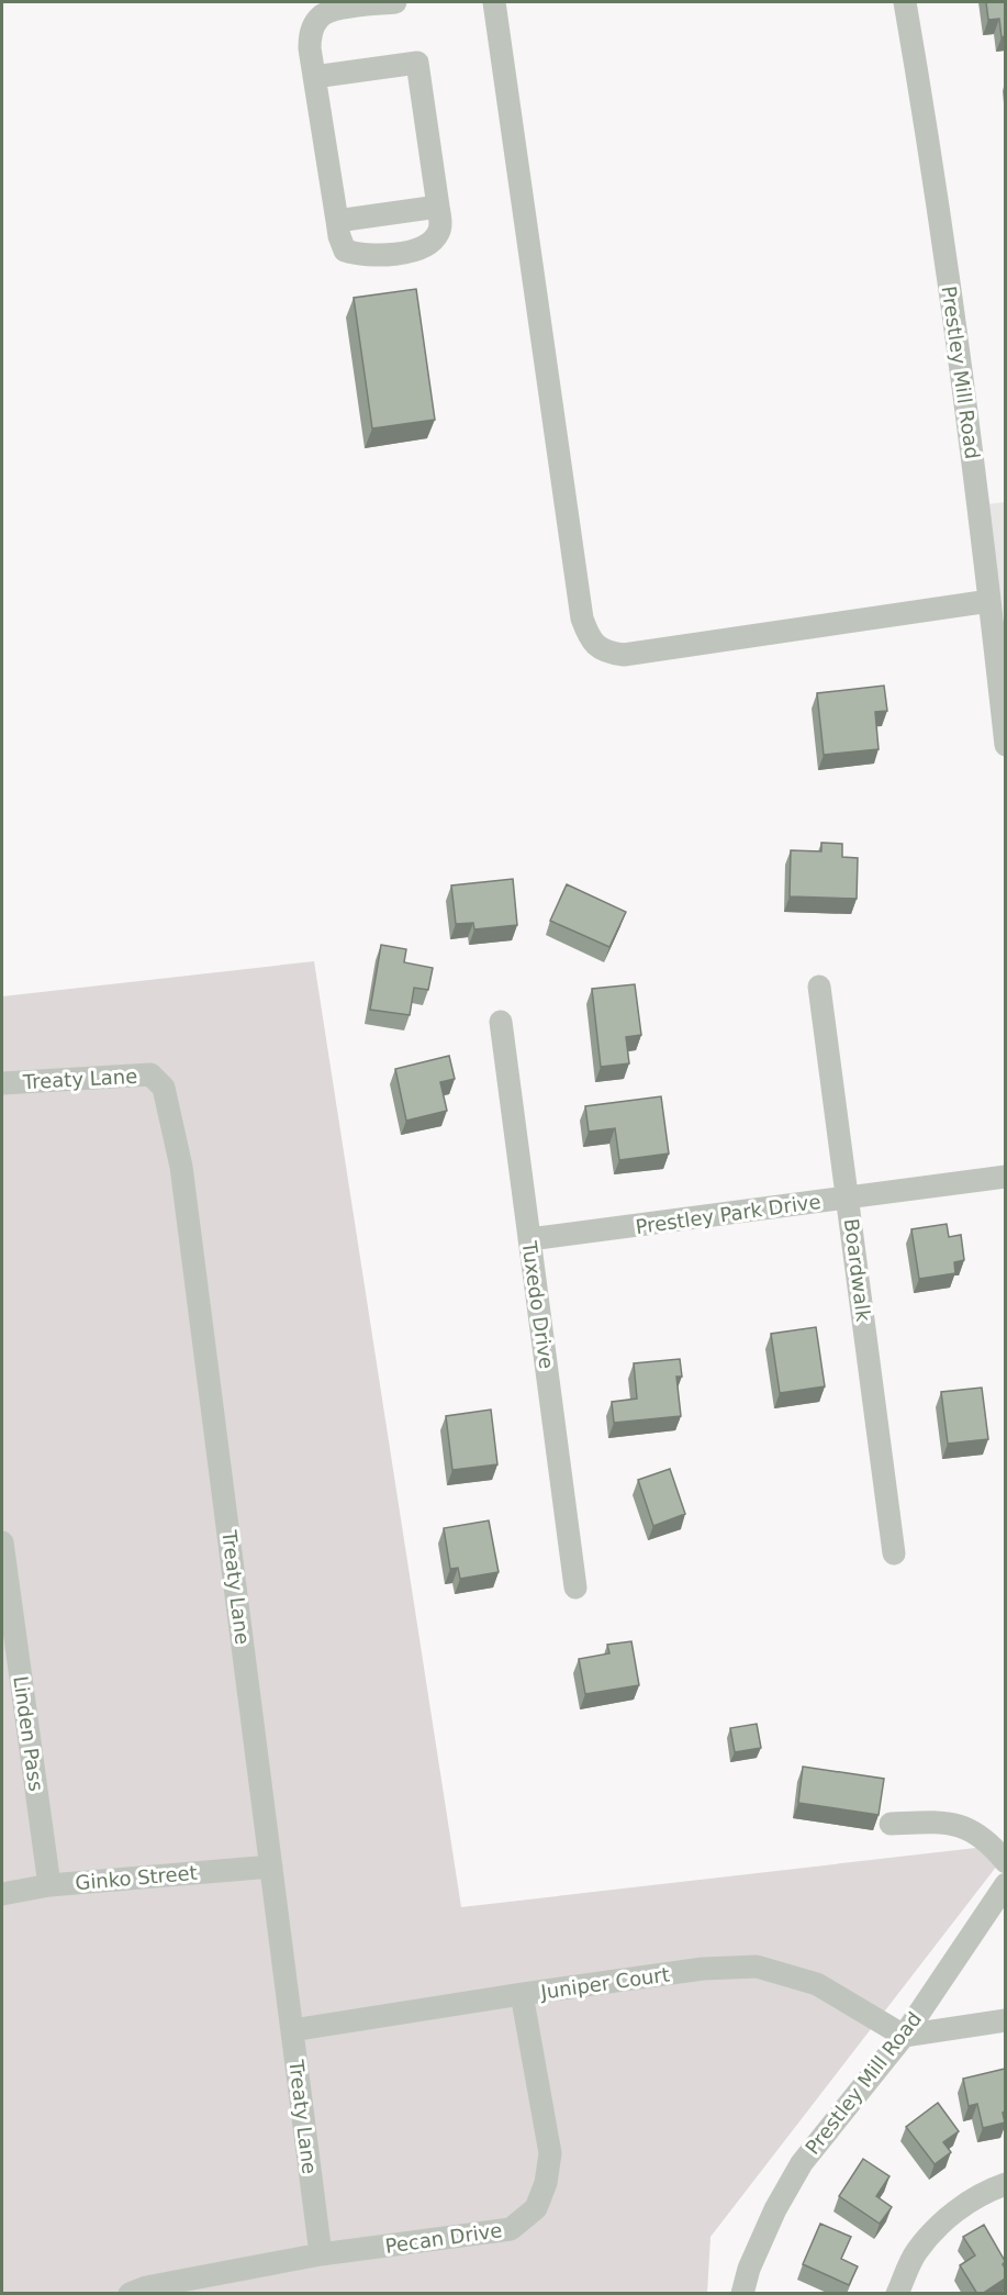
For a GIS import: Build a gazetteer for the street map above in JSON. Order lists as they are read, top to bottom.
{
  "streets": {
    "street": [
      "Prestley Mill Road",
      "Treaty Lane",
      "Prestley Park Drive",
      "Boardwalk",
      "Tuxedo Drive",
      "Linden Pass",
      "Ginko Street",
      "Juniper Court",
      "Pecan Drive"
    ]
  },
  "crossings": [
    ["Prestley Mill Road", "Juniper Court"],
    ["Treaty Lane", "Ginko Street"],
    ["Treaty Lane", "Juniper Court"],
    ["Treaty Lane", "Pecan Drive"],
    ["Prestley Park Drive", "Boardwalk"],
    ["Prestley Park Drive", "Tuxedo Drive"],
    ["Linden Pass", "Ginko Street"],
    ["Juniper Court", "Pecan Drive"]
  ]
}
